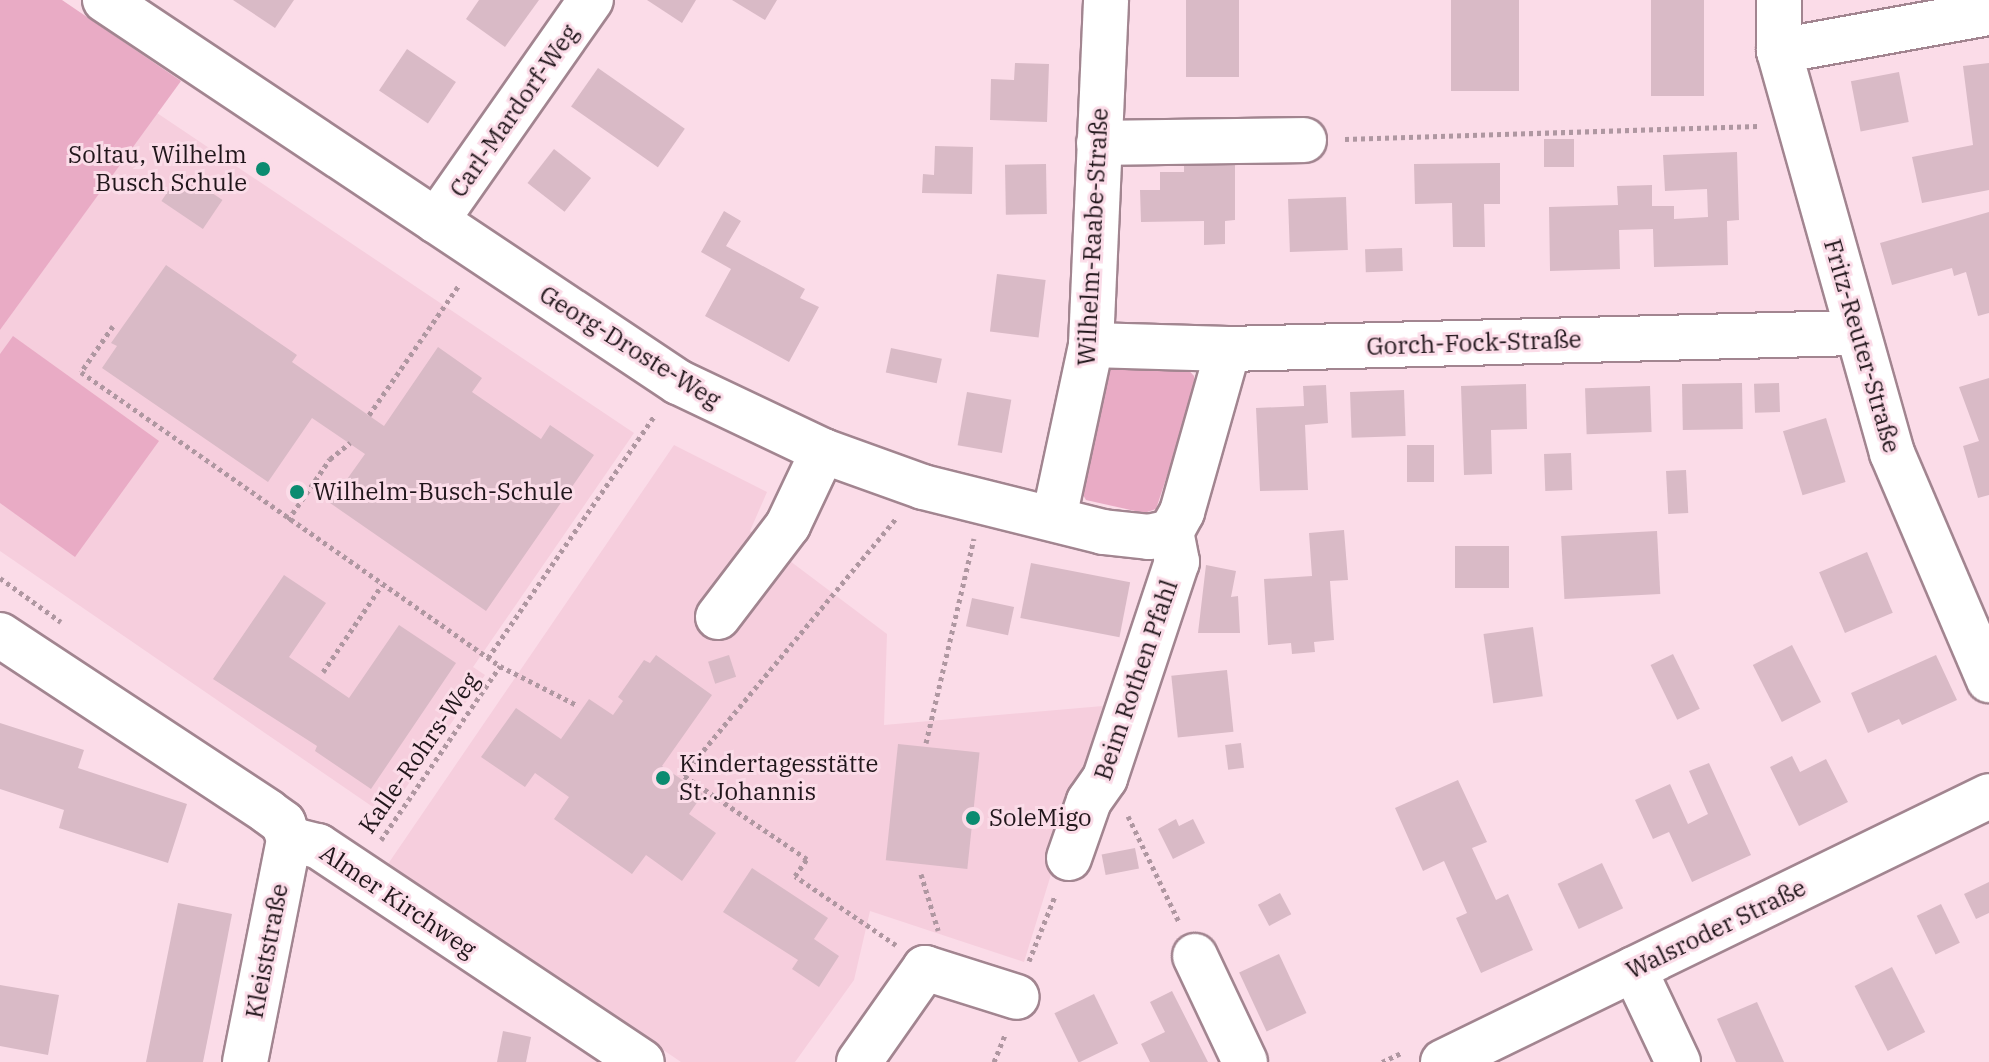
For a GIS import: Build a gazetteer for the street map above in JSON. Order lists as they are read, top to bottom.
{
  "streets": {
    "street": [
      "Carl-Mardorf-Weg",
      "Wilhelm-Raabe-Straße",
      "Gorch-Fock-Straße",
      "Fritz-Reuter-Straße",
      "Georg-Droste-Weg",
      "Beim Rothen Pfahl",
      "Almer Kirchweg",
      "Walsroder Straße",
      "Kleiststraße"
    ],
    "path": ["Kalle-Rohrs-Weg"]
  },
  "crossings": [
    ["Carl-Mardorf-Weg", "Georg-Droste-Weg"],
    ["Wilhelm-Raabe-Straße", "Gorch-Fock-Straße"],
    ["Wilhelm-Raabe-Straße", "Georg-Droste-Weg"],
    ["Gorch-Fock-Straße", "Fritz-Reuter-Straße"],
    ["Georg-Droste-Weg", "Beim Rothen Pfahl"],
    ["Georg-Droste-Weg", "Kalle-Rohrs-Weg"],
    ["Kalle-Rohrs-Weg", "Almer Kirchweg"],
    ["Almer Kirchweg", "Kleiststraße"]
  ],
  "places": [
    "Soltau, Wilhelm Busch Schule",
    "Wilhelm-Busch-Schule",
    "Kindertagesstätte St. Johannis",
    "SoleMigo"
  ]
}
